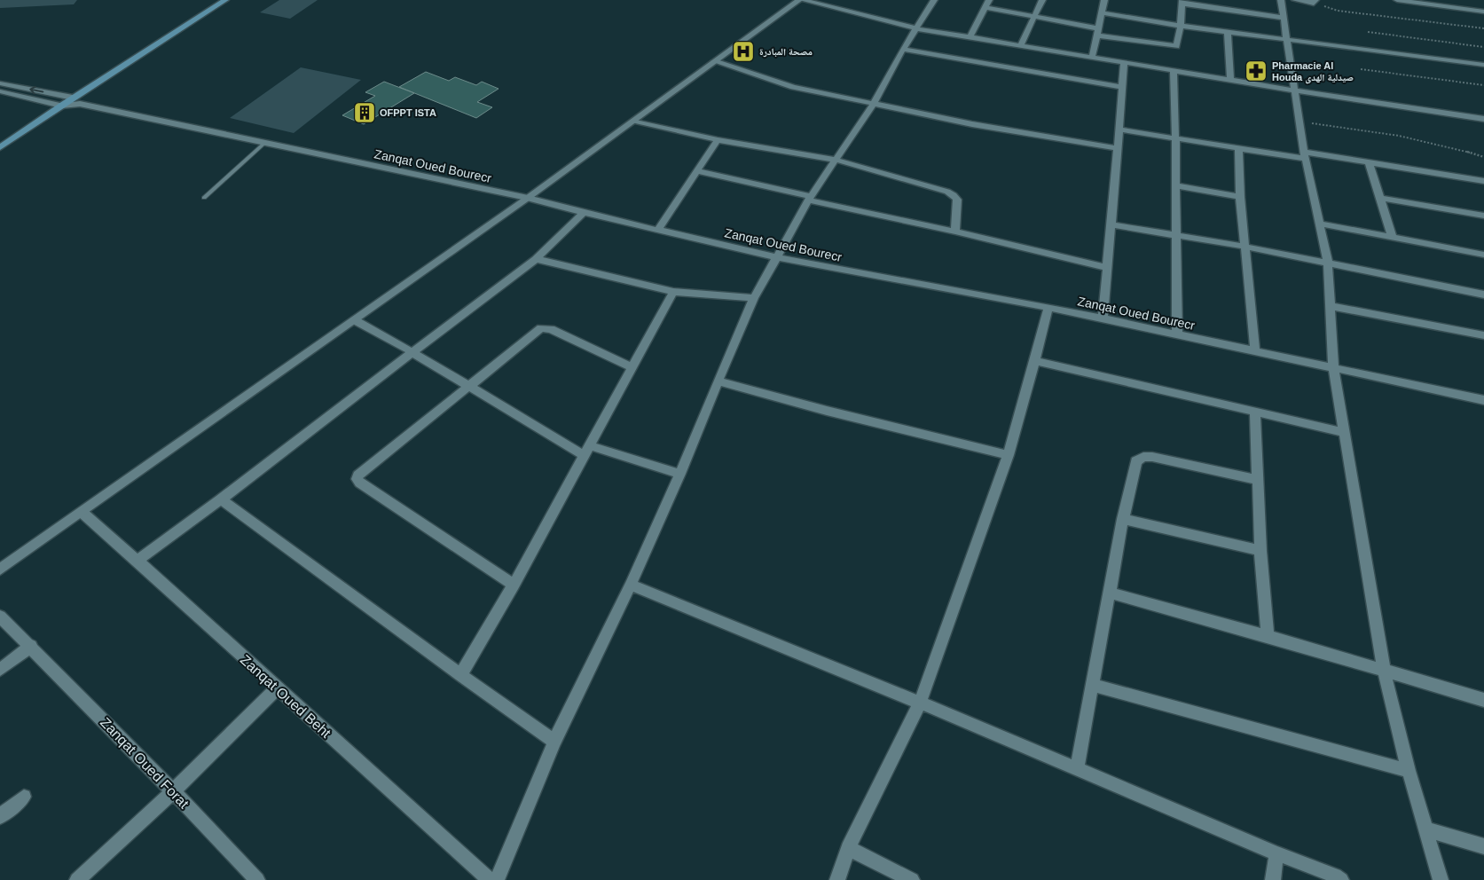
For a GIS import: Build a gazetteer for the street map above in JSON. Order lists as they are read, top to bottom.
{
  "streets": {
    "street": ["Zanqat Oued Bourecr", "Zanqat Oued Beht", "Zanqat Oued Forat"]
  },
  "places": {
    "hospital": ["مصحة المبادرة"],
    "pharmacy": ["Pharmacie Al Houda صيدلية الهدى"],
    "building": ["OFPPT ISTA"]
  }
}
